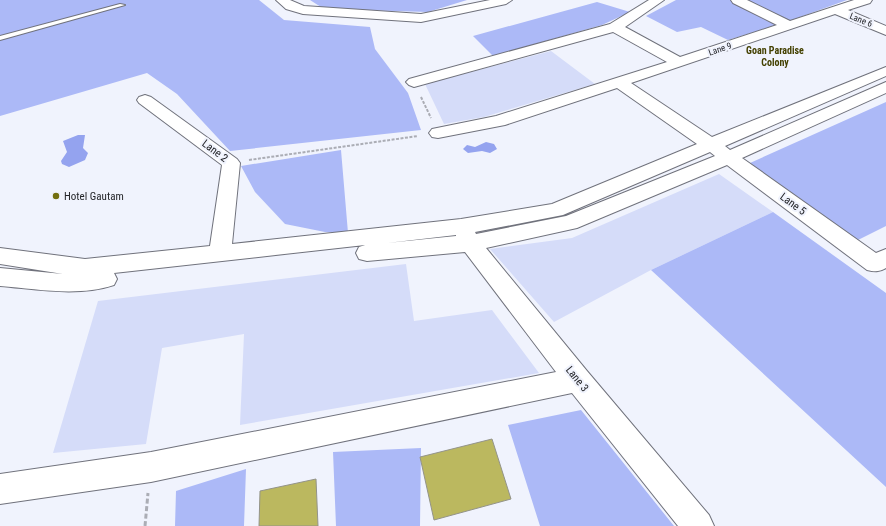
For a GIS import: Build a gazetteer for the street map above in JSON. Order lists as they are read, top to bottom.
{
  "streets": {
    "street": [
      "Lane 6",
      "Lane 9",
      "Lane 2",
      "Lane 5",
      "Lane 3"
    ]
  },
  "crossings": [
    ["Lane 6", "Lane 9"]
  ],
  "districts": ["Goan Paradise Colony"],
  "places": ["Hotel Gautam"]
}
